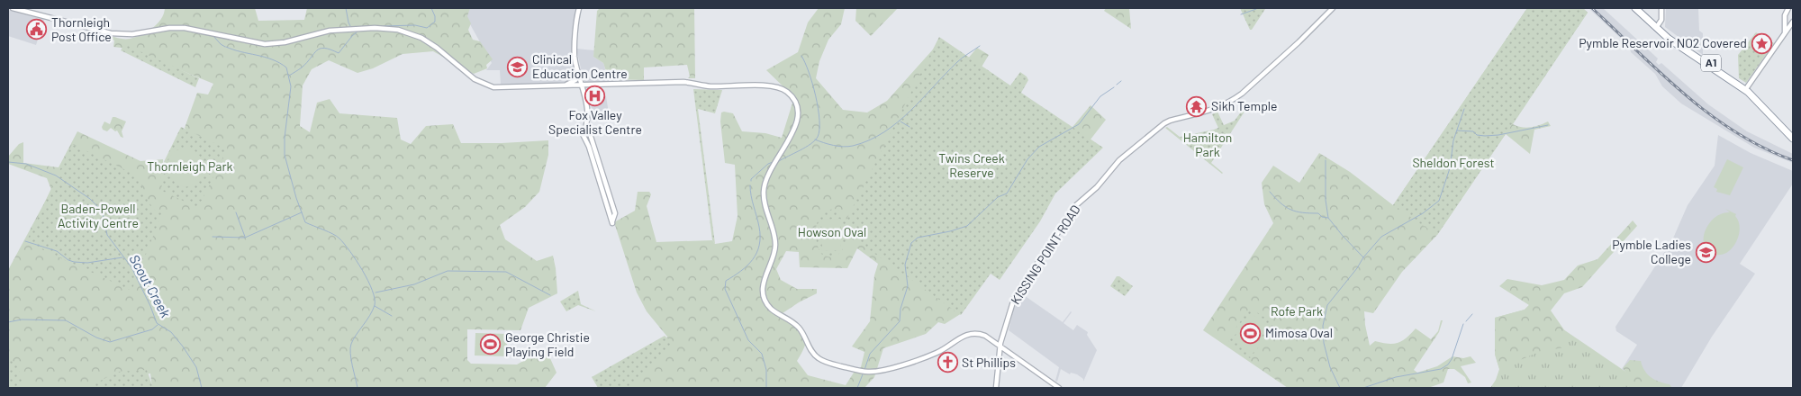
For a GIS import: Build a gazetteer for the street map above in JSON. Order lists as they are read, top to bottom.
{
  "streets": {
    "highway": ["A1"],
    "main road": ["KISSING POINT ROAD"]
  },
  "water": ["Scout Creek"],
  "parks": [
    "Hamilton Park",
    "Twins Creek Reserve",
    "Sheldon Forest",
    "Thornleigh Park",
    "Baden-Powell Activity Centre",
    "Howson Oval",
    "Rofe Park"
  ],
  "places": {
    "public building": ["Thornleigh Post Office"],
    "place": ["Pymble Reservoir NO2 Covered"],
    "school or university": ["Clinical Education Centre", "Pymble Ladies College"],
    "hospital": ["Fox Valley Specialist Centre"],
    "temple": ["Sikh Temple"],
    "sports": ["Mimosa Oval", "George Christie Playing Field"],
    "church": ["St Phillips"]
  }
}
